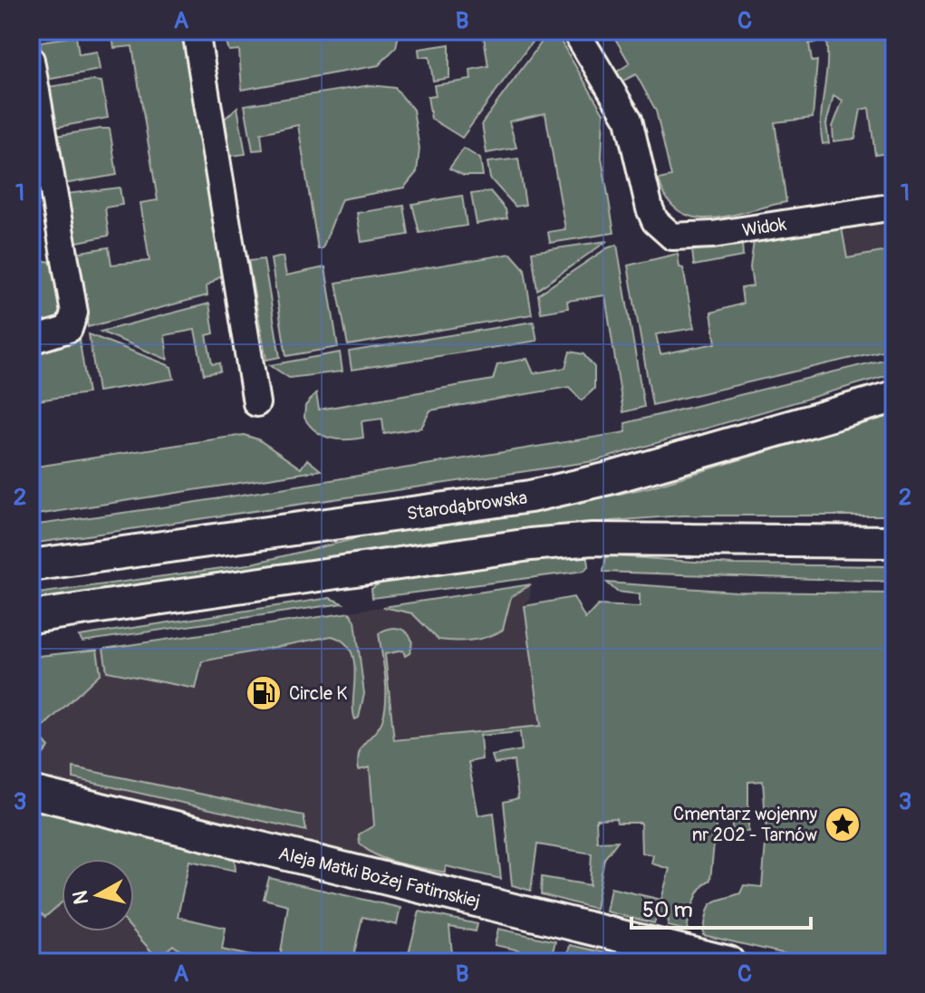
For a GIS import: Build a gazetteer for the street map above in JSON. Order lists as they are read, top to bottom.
{
  "streets": {
    "street": ["Widok", "Starodąbrowska", "Aleja Matki Bożej Fatimskiej"]
  },
  "places": {
    "fuel station": ["Circle K"],
    "place": ["Cmentarz wojenny nr 202 - Tarnów"]
  },
  "scale_bar": "50 m",
  "north": "left",
  "grid": {
    "columns": ["A", "B", "C"],
    "rows": ["1", "2", "3"]
  }
}
